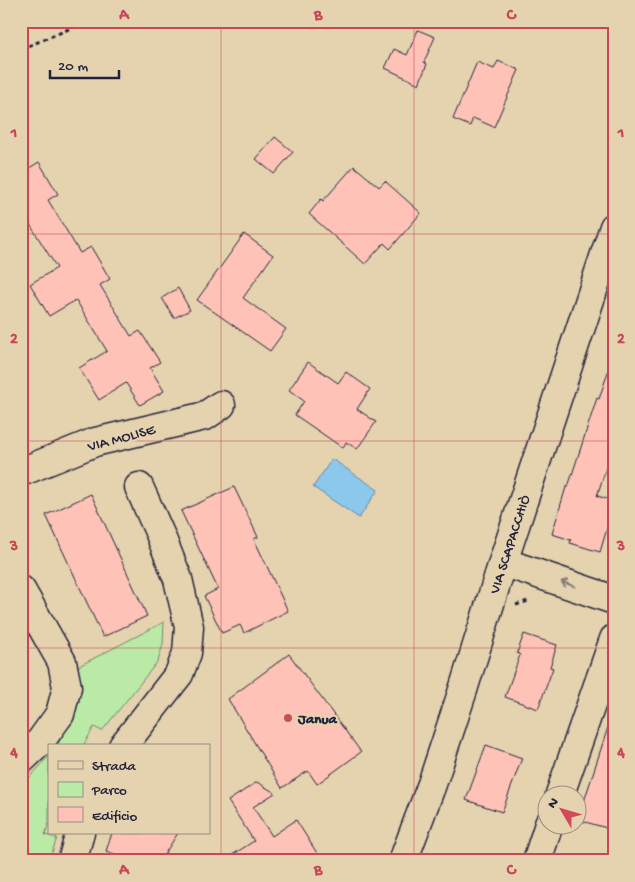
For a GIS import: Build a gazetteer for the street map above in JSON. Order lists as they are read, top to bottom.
{
  "streets": {
    "street": ["VIA MOLISE", "VIA SCAPACCHIÒ"]
  },
  "places": ["Janua"],
  "legend": ["Strada", "Parco", "Edificio"],
  "scale_bar": "20 m",
  "north": "top left",
  "grid": {
    "columns": ["A", "B", "C"],
    "rows": [
      "1",
      "2",
      "3",
      "4"
    ]
  }
}
